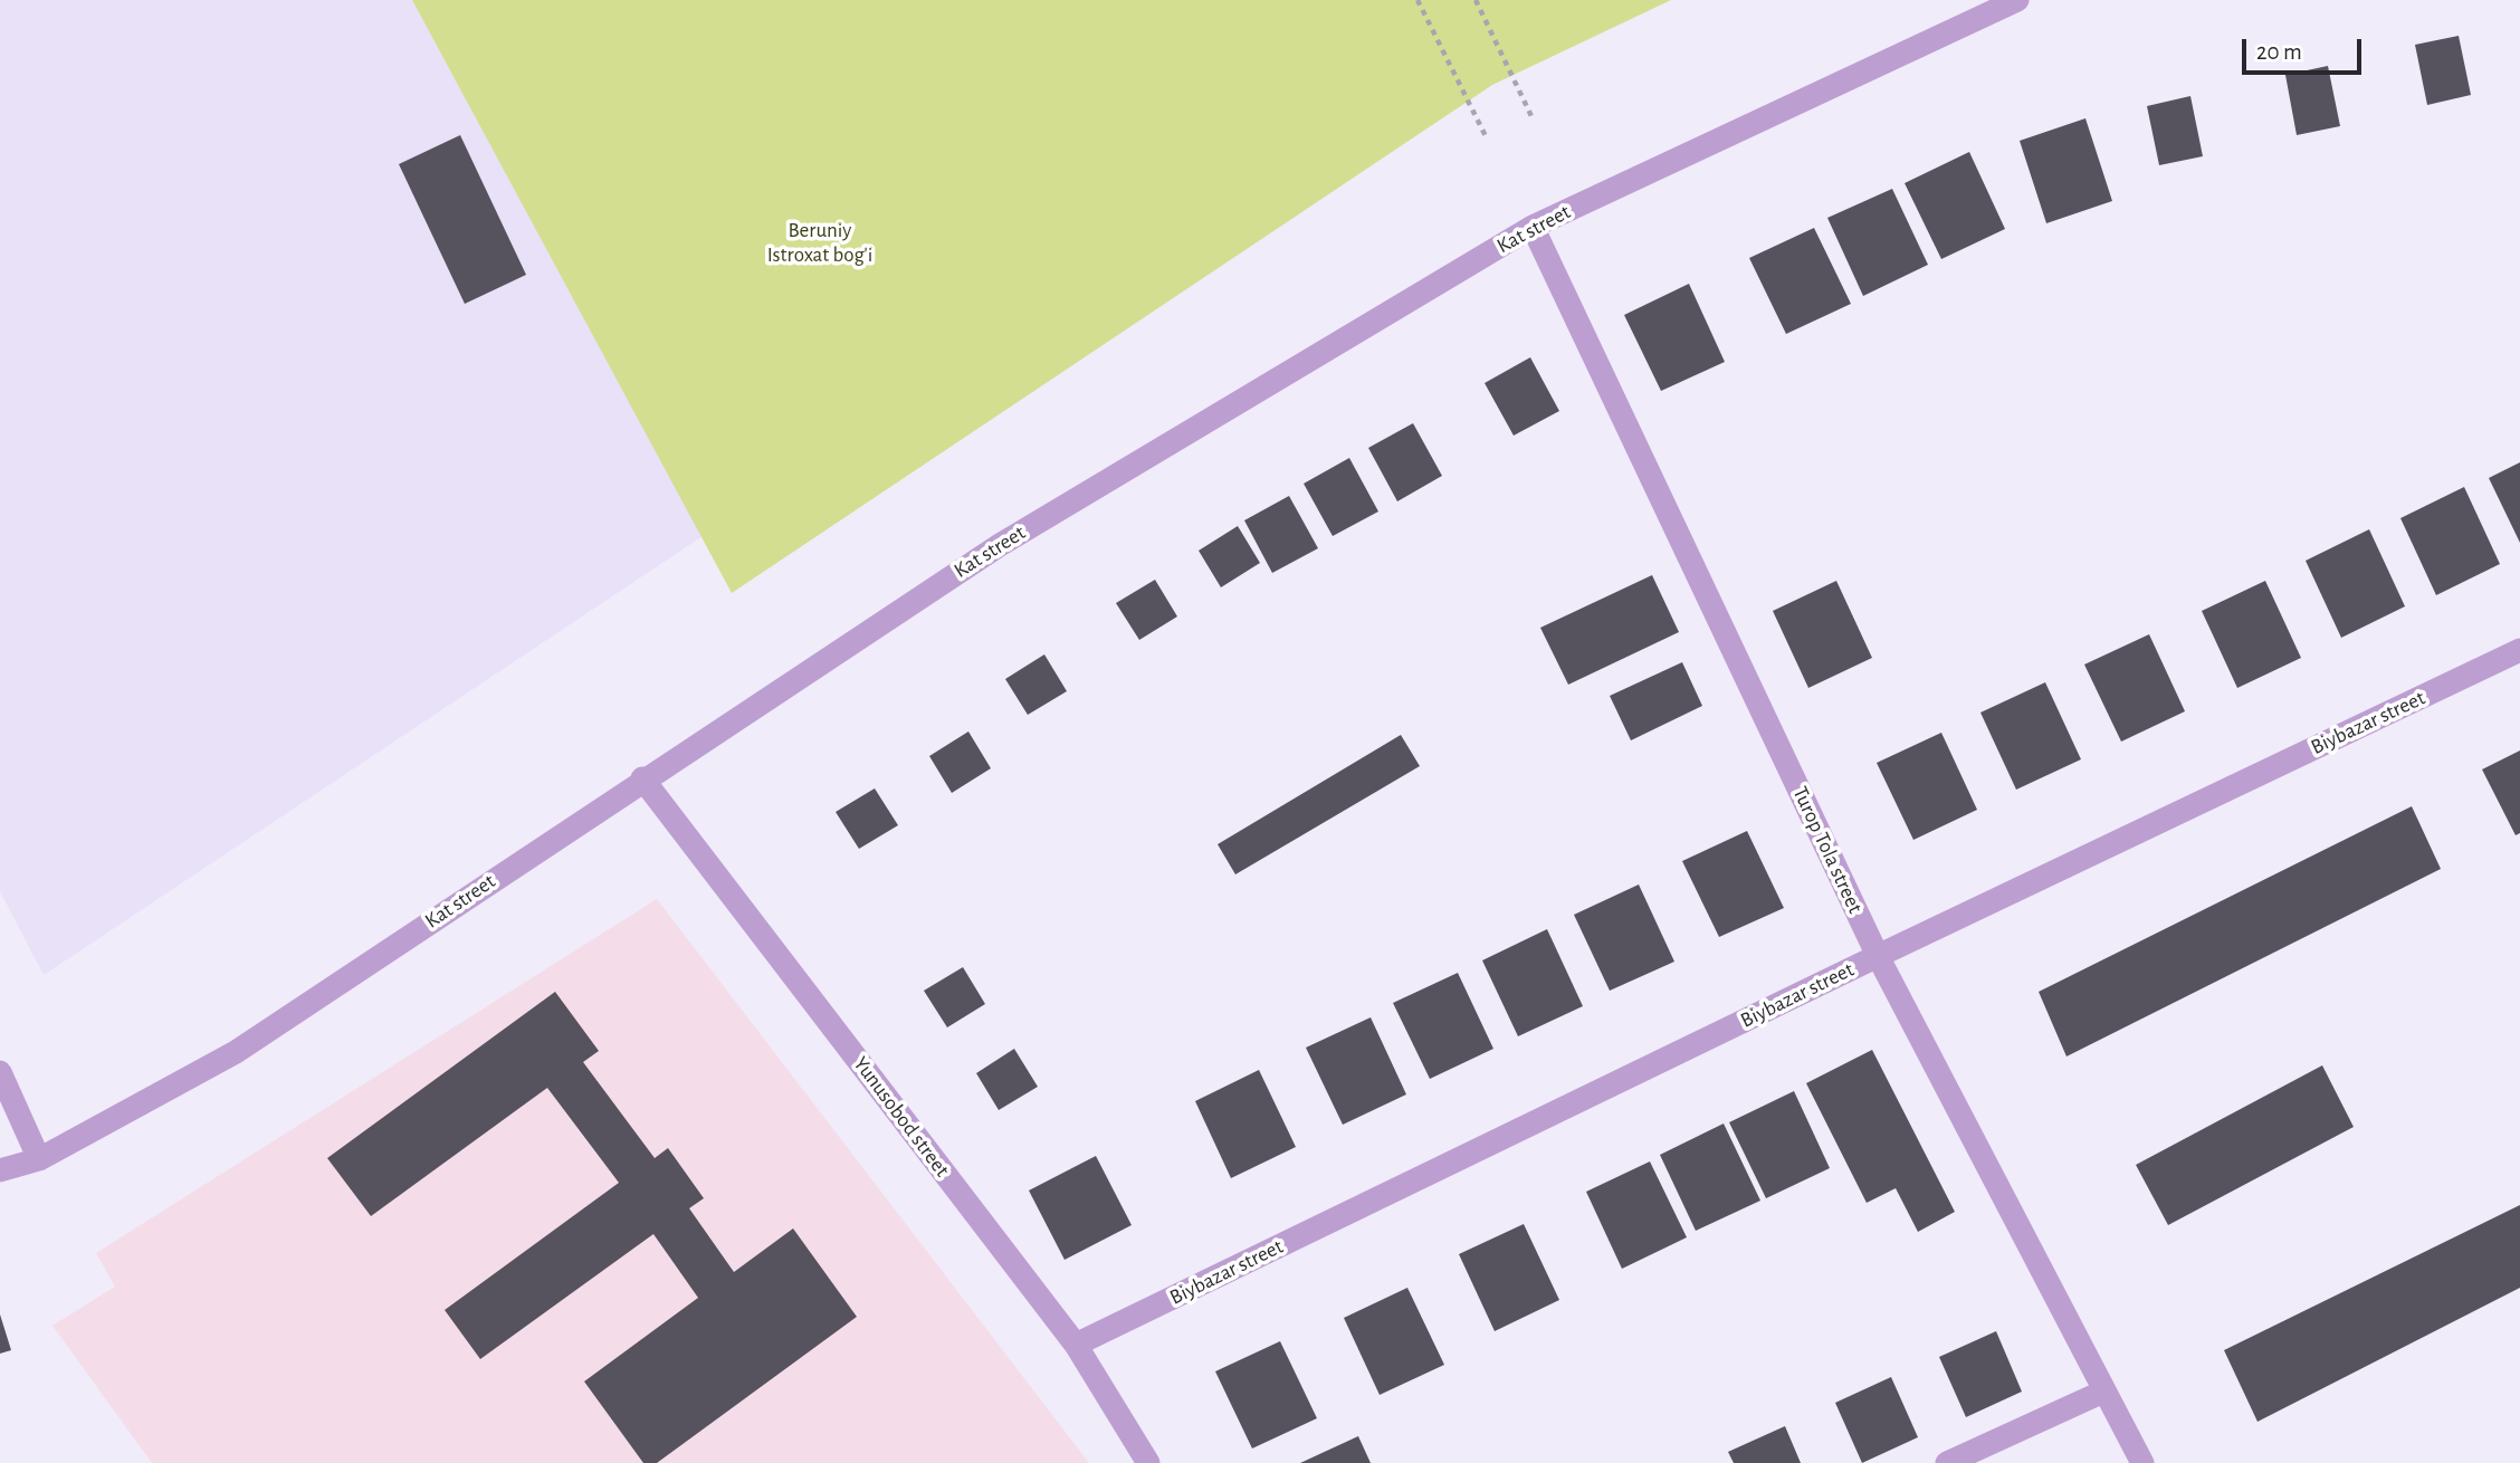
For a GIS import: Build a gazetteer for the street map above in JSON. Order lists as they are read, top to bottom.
{
  "streets": {
    "street": [
      "Kat street",
      "Biybazar street",
      "Turop Tola street",
      "Yunusobod street"
    ]
  },
  "crossings": [
    ["Kat street", "Turop Tola street"],
    ["Kat street", "Yunusobod street"],
    ["Biybazar street", "Turop Tola street"],
    ["Biybazar street", "Yunusobod street"]
  ],
  "parks": ["Beruniy Istroxat bog'i"],
  "scale_bar": "20 m"
}
